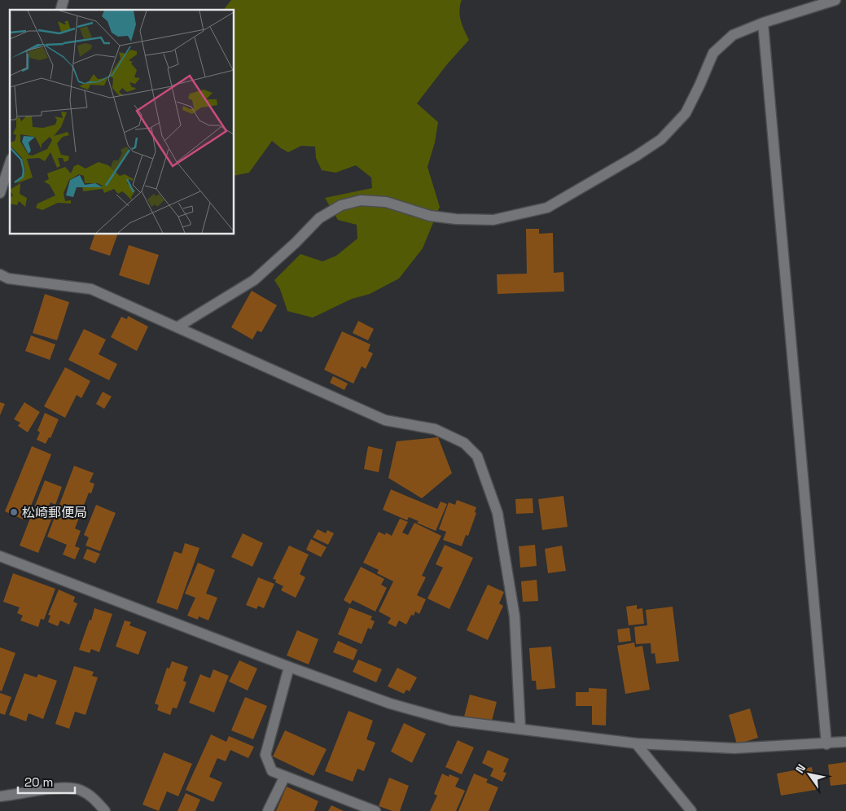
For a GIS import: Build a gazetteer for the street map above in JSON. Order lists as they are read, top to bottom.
{
  "places": ["松崎郵便局"],
  "scale_bar": "20 m",
  "north": "top left"
}
